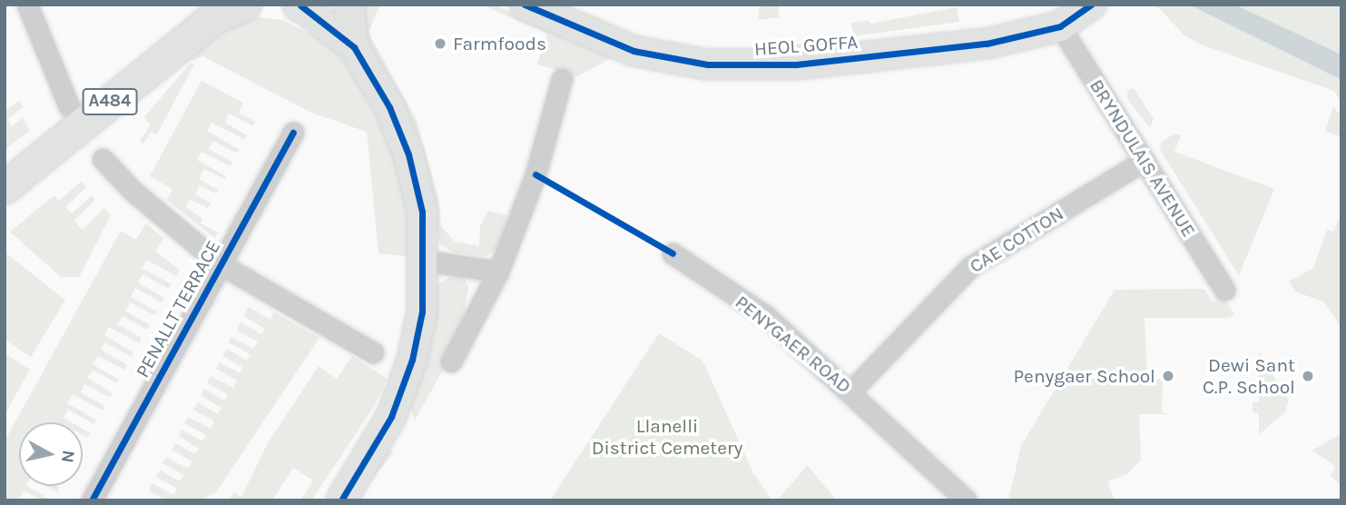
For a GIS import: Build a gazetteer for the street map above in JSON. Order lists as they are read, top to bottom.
{
  "streets": {
    "main road": ["A484"],
    "street": [
      "HEOL GOFFA",
      "BRYNDULAIS AVENUE",
      "CAE COTTON",
      "PENALLT TERRACE",
      "PENYGAER ROAD"
    ]
  },
  "crossings": [
    ["HEOL GOFFA", "BRYNDULAIS AVENUE"],
    ["BRYNDULAIS AVENUE", "CAE COTTON"],
    ["CAE COTTON", "PENYGAER ROAD"]
  ],
  "parks": ["Llanelli District Cemetery"],
  "places": ["Farmfoods", "Penygaer School", "Dewi Sant C.P. School"],
  "north": "right"
}
